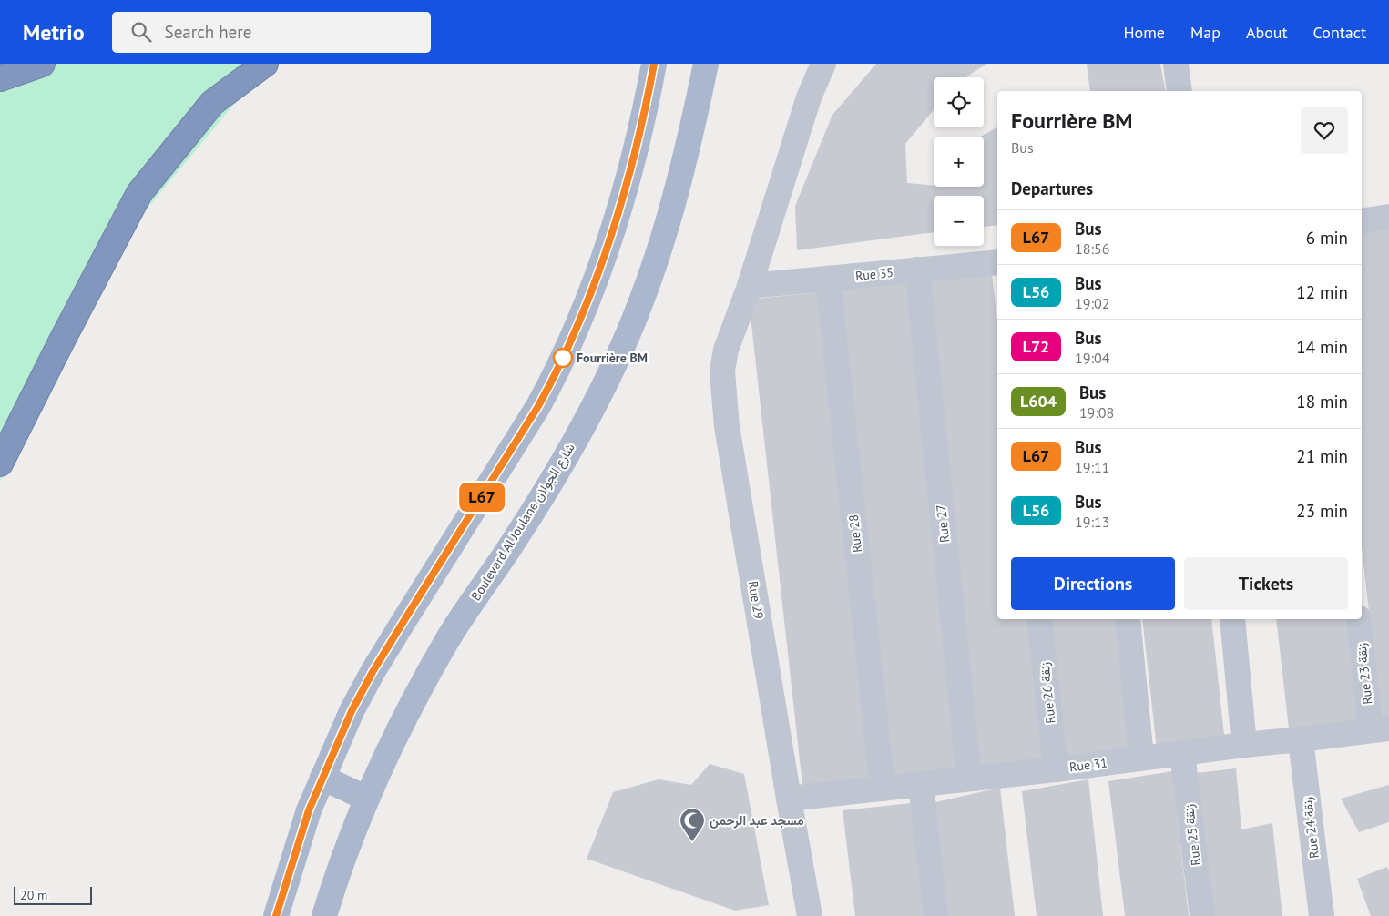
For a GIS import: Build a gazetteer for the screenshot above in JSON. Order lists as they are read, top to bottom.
{
  "streets": {
    "main road": ["Boulevard Al Joulane شارع الجولان"],
    "street": [
      "Rue 35",
      "Rue 27",
      "Rue 28",
      "Rue 29",
      "Rue 23 زنقة",
      "Rue 26 زنقة",
      "Rue 31",
      "Rue 24 زنقة",
      "Rue 25 زنقة"
    ]
  },
  "crossings": [
    ["Rue 35", "Rue 27"],
    ["Rue 35", "Rue 28"],
    ["Rue 35", "Rue 29"],
    ["Rue 27", "Rue 31"],
    ["Rue 28", "Rue 31"],
    ["Rue 29", "Rue 31"],
    ["Rue 23 زنقة", "Rue 31"],
    ["Rue 26 زنقة", "Rue 31"],
    ["Rue 31", "Rue 24 زنقة"],
    ["Rue 31", "Rue 25 زنقة"]
  ],
  "places": {
    "other": ["Fourrière BM"],
    "mosque": ["مسجد عبد الرحمن"]
  },
  "lines": ["bus line L67"],
  "scale_bar": "20 m",
  "page": {
    "header": "Metrio",
    "search": "Search here",
    "nav": [
      "Home",
      "Map",
      "About",
      "Contact"
    ],
    "on_map": "L67",
    "map_buttons": ["+", "−"],
    "heading": [
      ["Fourrière BM", "Bus"],
      "Departures"
    ],
    "list": [
      {
        "mark": "L67",
        "name": "Bus",
        "note": "18:56",
        "value": "6 min"
      },
      {
        "mark": "L56",
        "name": "Bus",
        "note": "19:02",
        "value": "12 min"
      },
      {
        "mark": "L72",
        "name": "Bus",
        "note": "19:04",
        "value": "14 min"
      },
      {
        "mark": "L604",
        "name": "Bus",
        "note": "19:08",
        "value": "18 min"
      },
      {
        "mark": "L67",
        "name": "Bus",
        "note": "19:11",
        "value": "21 min"
      },
      {
        "mark": "L56",
        "name": "Bus",
        "note": "19:13",
        "value": "23 min"
      }
    ],
    "buttons": ["Directions", "Tickets"],
    "scale": "20 m"
  }
}
